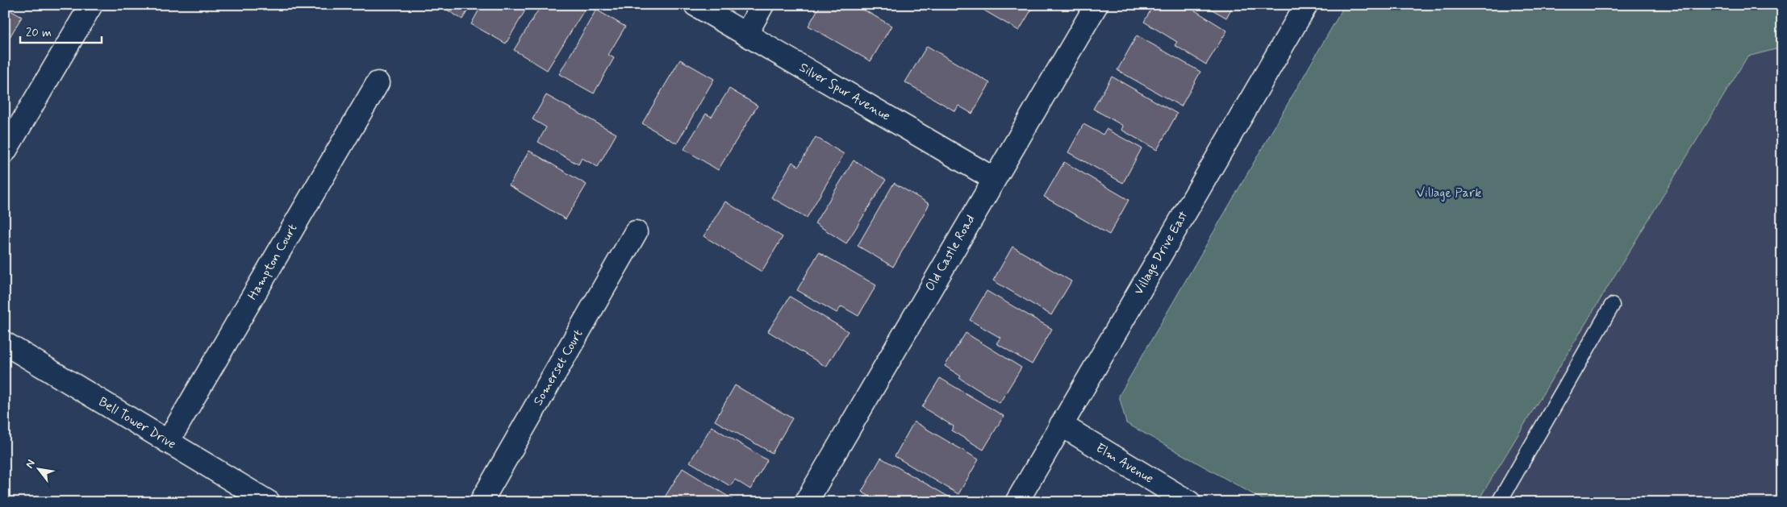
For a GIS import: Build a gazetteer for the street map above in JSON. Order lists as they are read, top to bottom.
{
  "streets": {
    "street": [
      "Silver Spur Avenue",
      "Old Castle Road",
      "Village Drive East",
      "Hampton Court",
      "Somerset Court",
      "Bell Tower Drive",
      "Elm Avenue"
    ]
  },
  "crossings": [
    ["Silver Spur Avenue", "Old Castle Road"],
    ["Village Drive East", "Elm Avenue"],
    ["Hampton Court", "Bell Tower Drive"]
  ],
  "parks": ["Village Park"],
  "scale_bar": "20 m",
  "north": "top left"
}
